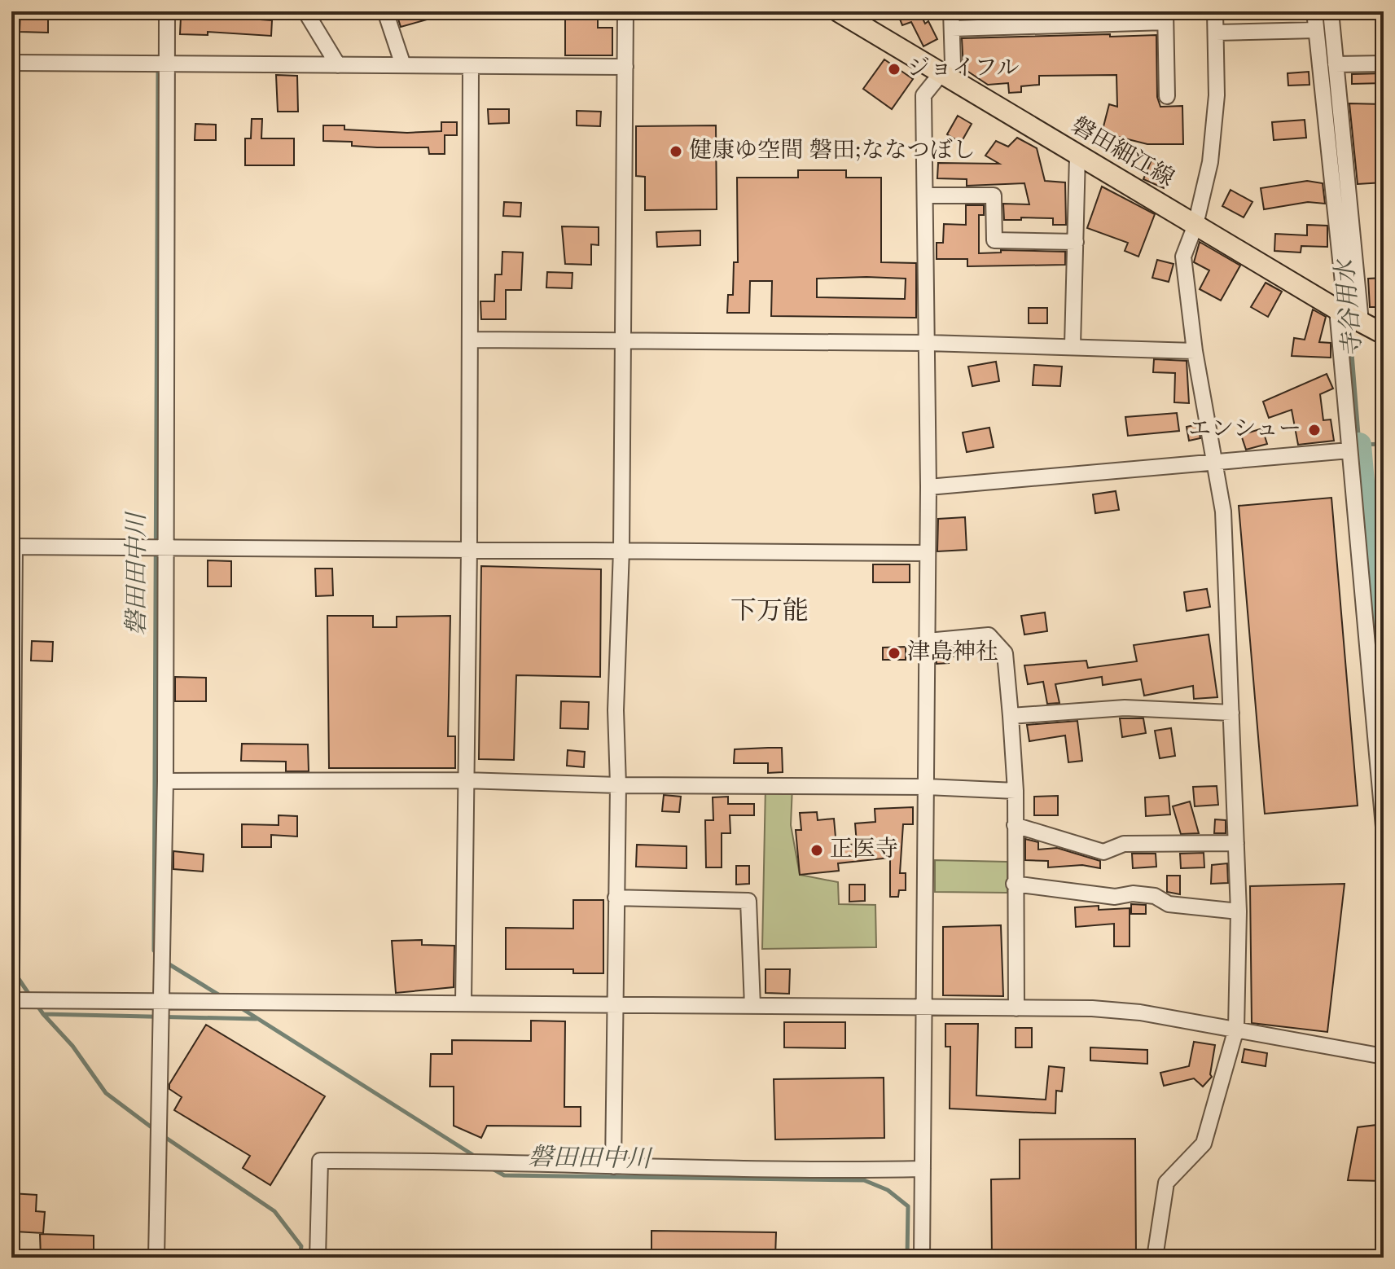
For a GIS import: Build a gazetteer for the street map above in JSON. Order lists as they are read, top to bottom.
{
  "streets": {
    "main road": ["磐田細江線"]
  },
  "districts": ["下万能"],
  "water": ["寺谷用水", "磐田田中川"],
  "places": [
    "ジョイフル",
    "健康ゆ空間 磐田;ななつぼし",
    "エンシュー",
    "津島神社",
    "正医寺"
  ]
}
